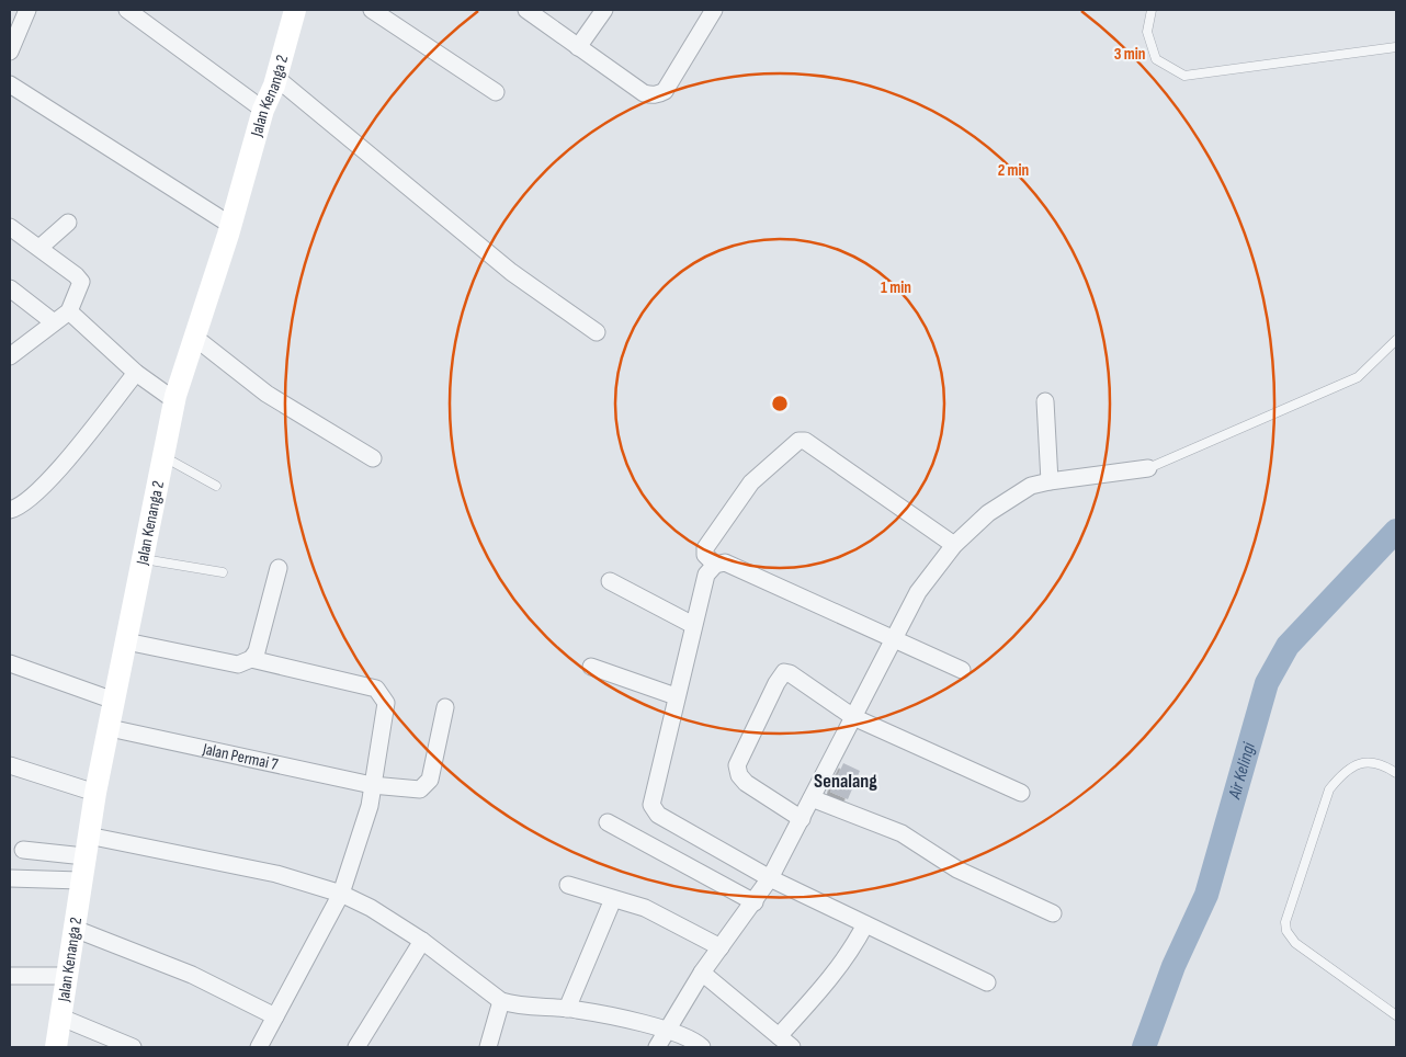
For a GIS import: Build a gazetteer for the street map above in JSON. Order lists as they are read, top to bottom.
{
  "streets": {
    "main road": ["Jalan Kenanga 2"],
    "street": ["Jalan Permai 7"]
  },
  "crossings": [
    ["Jalan Kenanga 2", "Jalan Permai 7"]
  ],
  "districts": ["Senalang"],
  "water": ["Air Kelingi"],
  "rings": ["3 min", "2 min", "1 min"]
}
